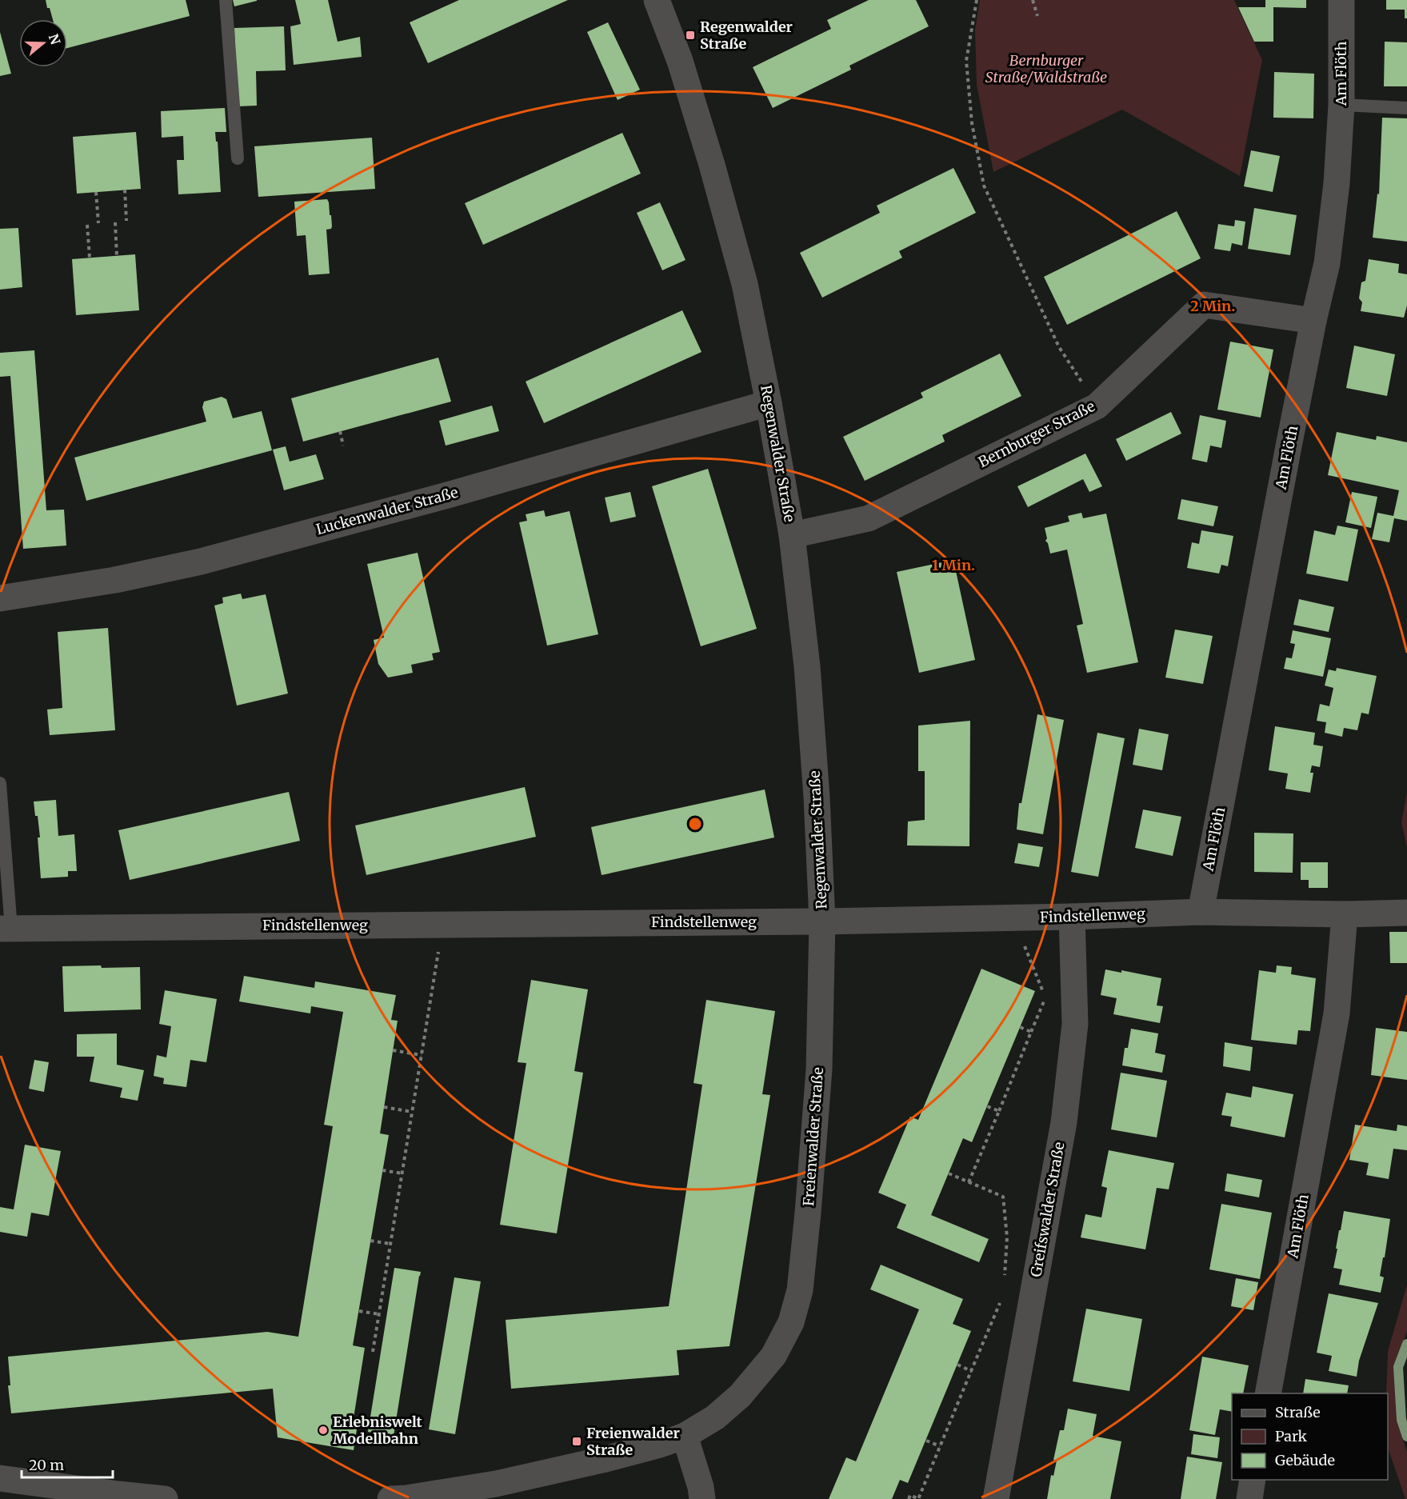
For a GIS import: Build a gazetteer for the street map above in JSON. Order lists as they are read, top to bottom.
{
  "streets": {
    "street": [
      "Am Flöth",
      "Bernburger Straße",
      "Regenwalder Straße",
      "Luckenwalder Straße",
      "Findstellenweg",
      "Freienwalder Straße",
      "Greifswalder Straße"
    ]
  },
  "crossings": [
    ["Am Flöth", "Bernburger Straße"],
    ["Am Flöth", "Findstellenweg"],
    ["Bernburger Straße", "Regenwalder Straße"],
    ["Regenwalder Straße", "Luckenwalder Straße"],
    ["Regenwalder Straße", "Findstellenweg"],
    ["Regenwalder Straße", "Freienwalder Straße"],
    ["Findstellenweg", "Freienwalder Straße"],
    ["Findstellenweg", "Greifswalder Straße"]
  ],
  "parks": ["Bernburger Straße/Waldstraße"],
  "places": {
    "transit": ["Regenwalder Straße", "Freienwalder Straße"],
    "other": ["Erlebniswelt Modellbahn"]
  },
  "legend": ["Straße", "Park", "Gebäude"],
  "scale_bar": "20 m",
  "north": "right",
  "rings": ["2 Min.", "1 Min."]
}
